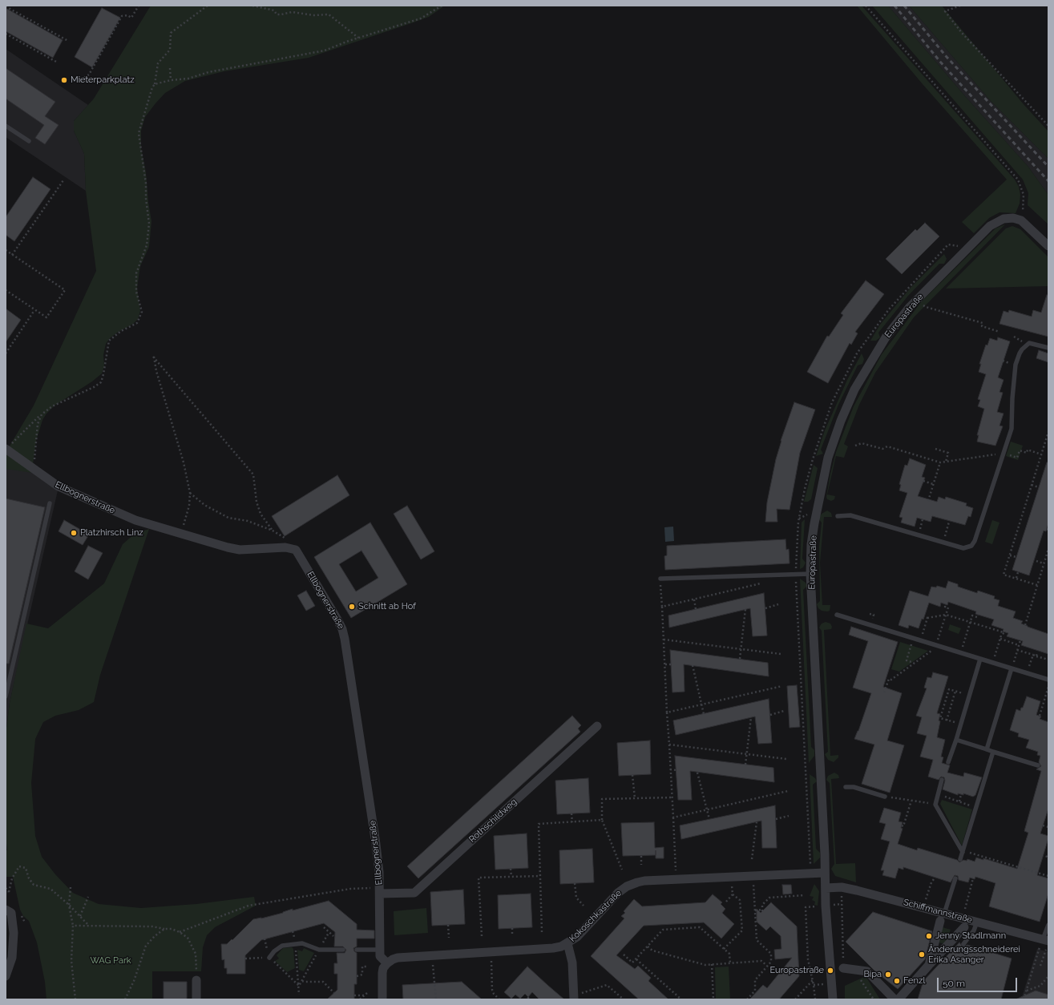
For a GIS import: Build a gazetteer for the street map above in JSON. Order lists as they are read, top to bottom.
{
  "streets": {
    "street": [
      "Europastraße",
      "Ellbognerstraße",
      "Rothschildweg",
      "Schiffmannstraße",
      "Kokoschkastraße"
    ]
  },
  "crossings": [
    ["Europastraße", "Schiffmannstraße"],
    ["Europastraße", "Kokoschkastraße"],
    ["Ellbognerstraße", "Rothschildweg"],
    ["Ellbognerstraße", "Kokoschkastraße"]
  ],
  "parks": ["WAG Park"],
  "places": [
    "Mieterparkplatz",
    "Platzhirsch Linz",
    "Schnitt ab Hof",
    "Jenny Stadlmann",
    "Änderungsschneiderei Erika Asanger",
    "Europastraße",
    "Bipa",
    "Fenzl"
  ],
  "scale_bar": "50 m"
}
